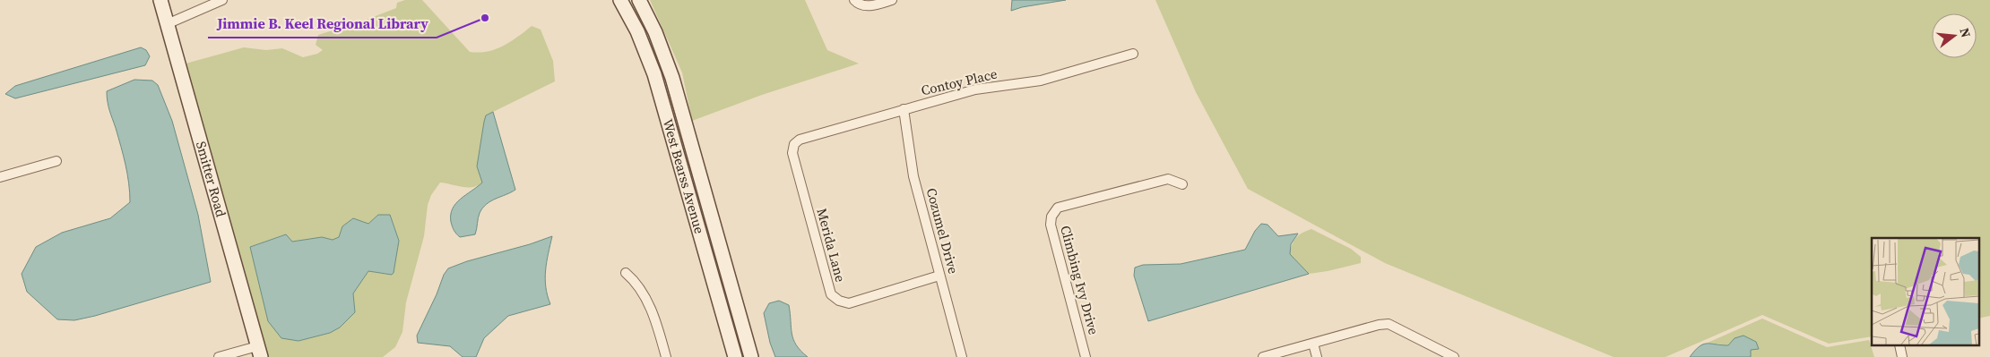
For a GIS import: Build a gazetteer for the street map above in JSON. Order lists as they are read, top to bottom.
{
  "streets": {
    "main road": ["West Bearss Avenue", "Smitter Road"],
    "street": [
      "Contoy Place",
      "Cozumel Drive",
      "Merida Lane",
      "Climbing Ivy Drive"
    ]
  },
  "crossings": [
    ["Contoy Place", "Cozumel Drive"],
    ["Contoy Place", "Merida Lane"],
    ["Cozumel Drive", "Merida Lane"]
  ],
  "places": ["Jimmie B. Keel Regional Library"],
  "north": "right"
}
